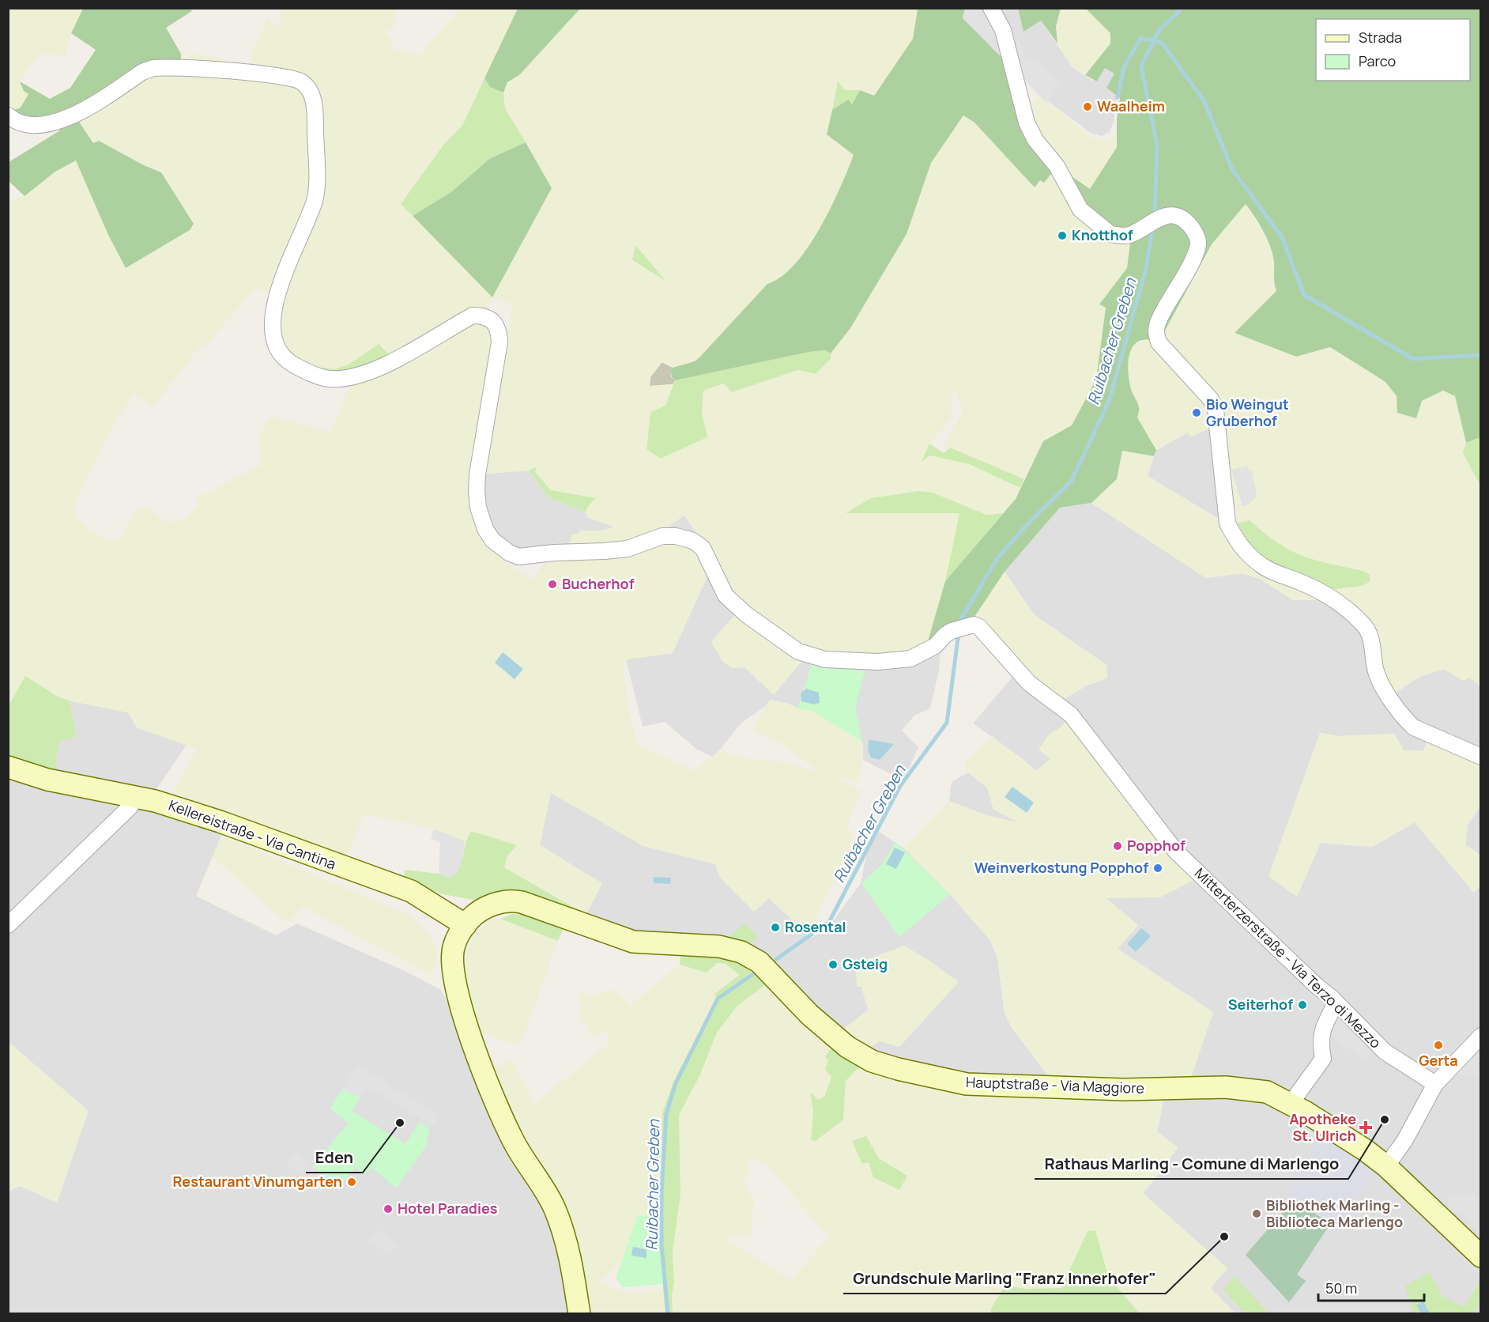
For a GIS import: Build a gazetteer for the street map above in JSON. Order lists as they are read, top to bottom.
{
  "streets": {
    "street": ["Kellereistraße - Via Cantina", "Mitterterzerstraße - Via Terzo di Mezzo", "Hauptstraße - Via Maggiore"]
  },
  "crossings": [
    ["Kellereistraße - Via Cantina", "Hauptstraße - Via Maggiore"]
  ],
  "water": ["Ruibacher Greben"],
  "places": {
    "other": [
      "Waalheim",
      "Knotthof",
      "Bio Weingut Gruberhof",
      "Bucherhof",
      "Popphof",
      "Weinverkostung Popphof",
      "Rosental",
      "Gsteig",
      "Seiterhof",
      "Gerta",
      "Rathaus Marling - Comune di Marlengo",
      "Eden",
      "Restaurant Vinumgarten",
      "Hotel Paradies",
      "Bibliothek Marling - Biblioteca Marlengo",
      "Grundschule Marling \"Franz Innerhofer\""
    ],
    "health": ["Apotheke St. Ulrich"]
  },
  "legend": ["Strada", "Parco"],
  "scale_bar": "50 m"
}
